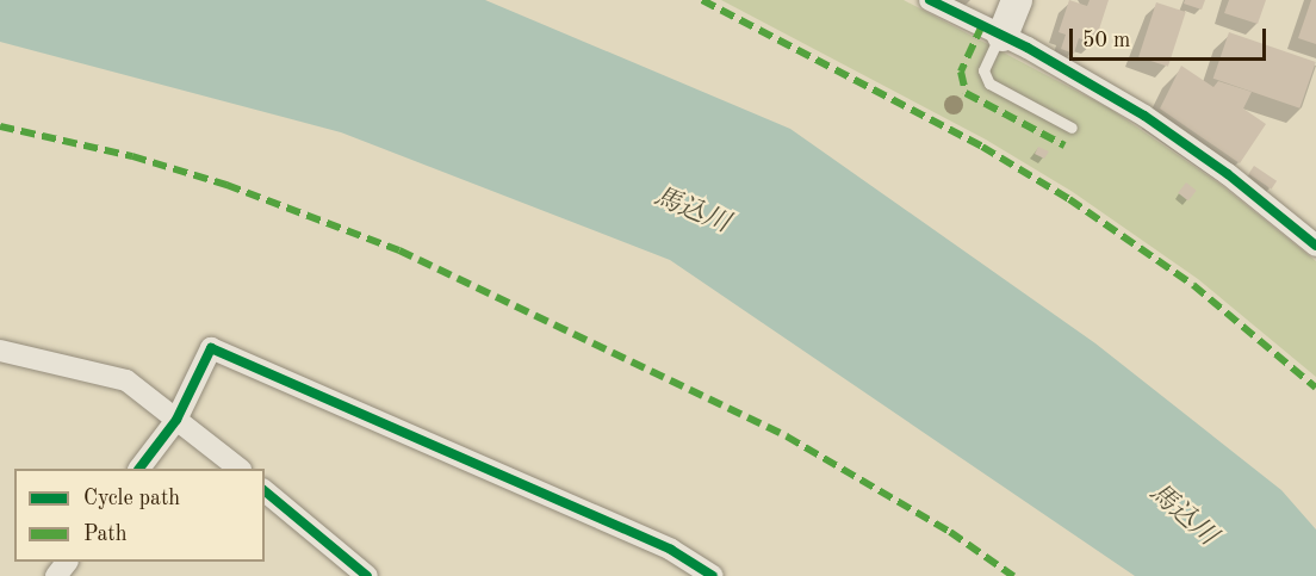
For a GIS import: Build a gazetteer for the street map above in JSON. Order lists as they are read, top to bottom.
{
  "water": ["馬込川"],
  "legend": ["Cycle path", "Path"],
  "scale_bar": "50 m"
}
